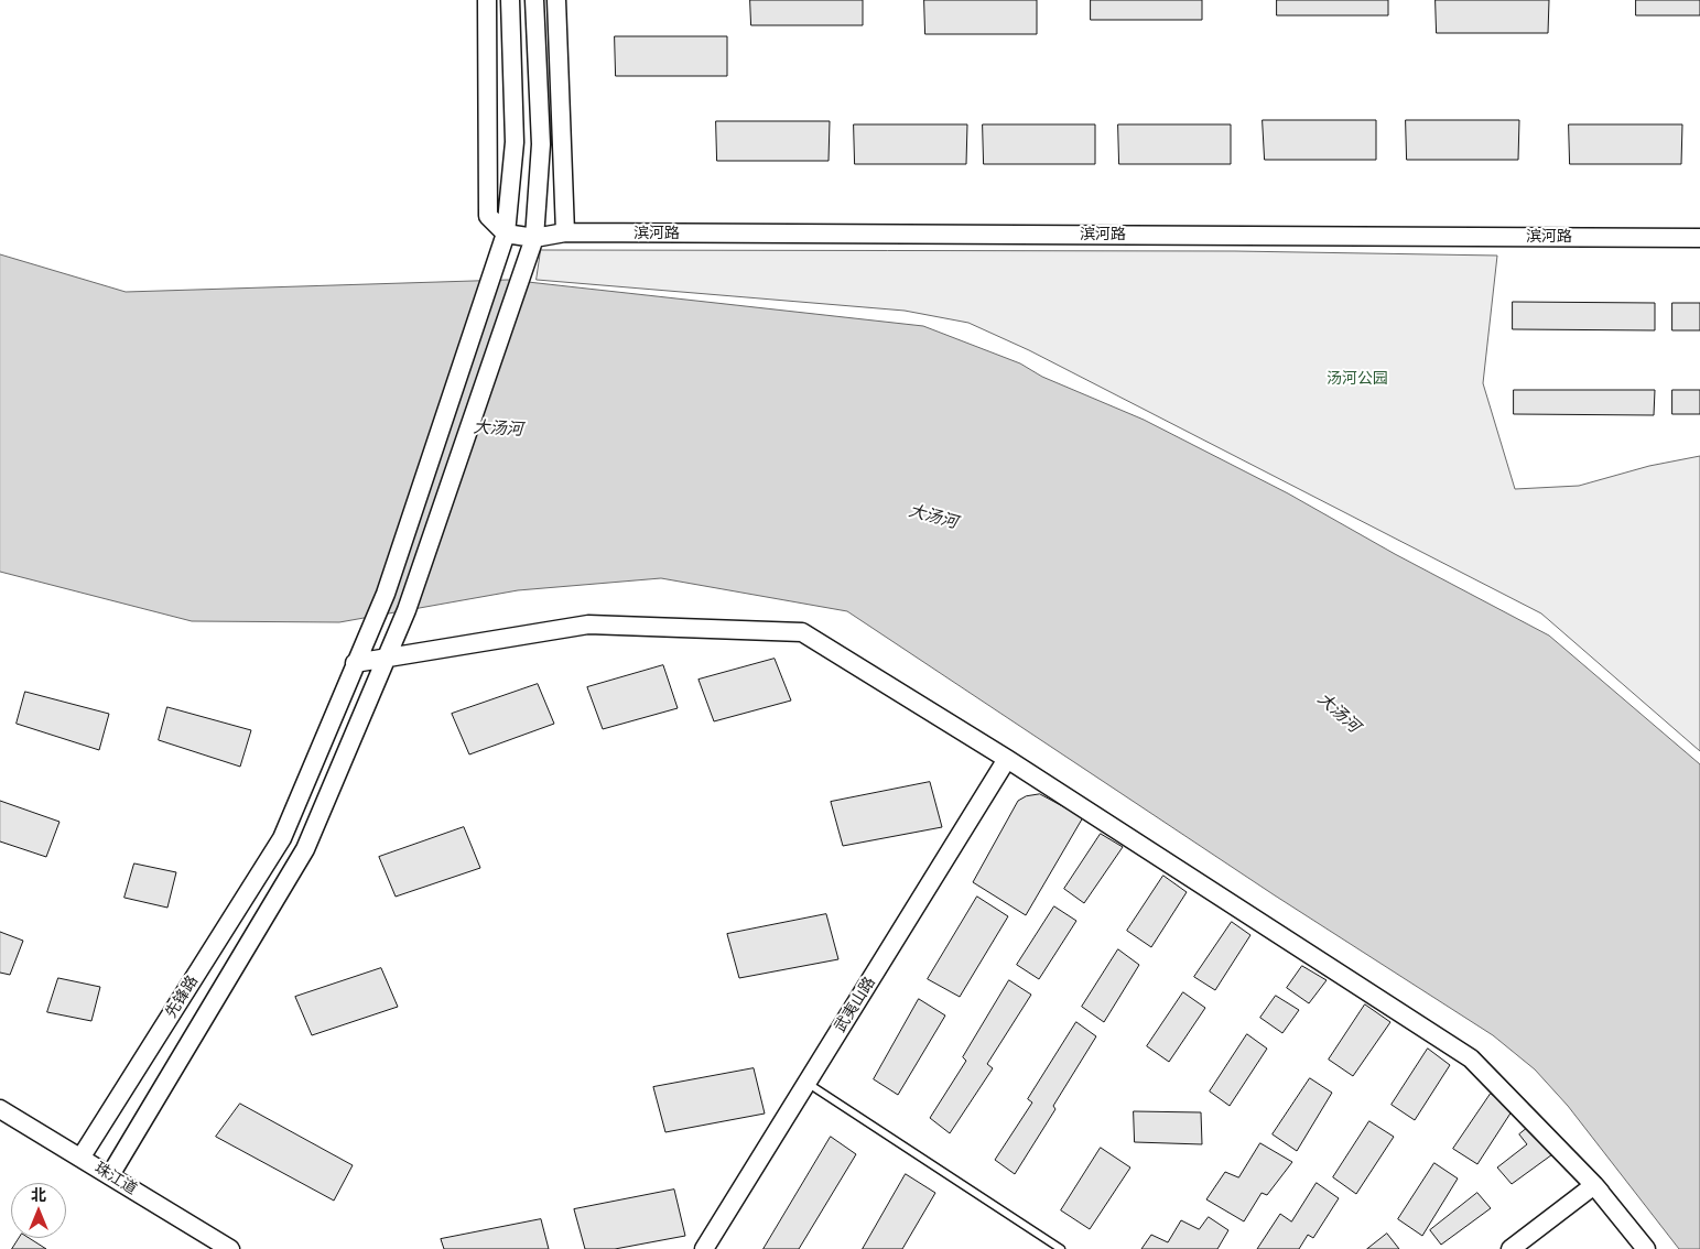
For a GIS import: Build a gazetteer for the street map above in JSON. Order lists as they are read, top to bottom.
{
  "streets": {
    "street": [
      "滨河路",
      "先锋路",
      "武夷山路",
      "珠江道"
    ]
  },
  "crossings": [
    ["滨河路", "先锋路"],
    ["先锋路", "珠江道"]
  ],
  "water": ["大汤河"],
  "parks": ["汤河公园"],
  "north": "top"
}
